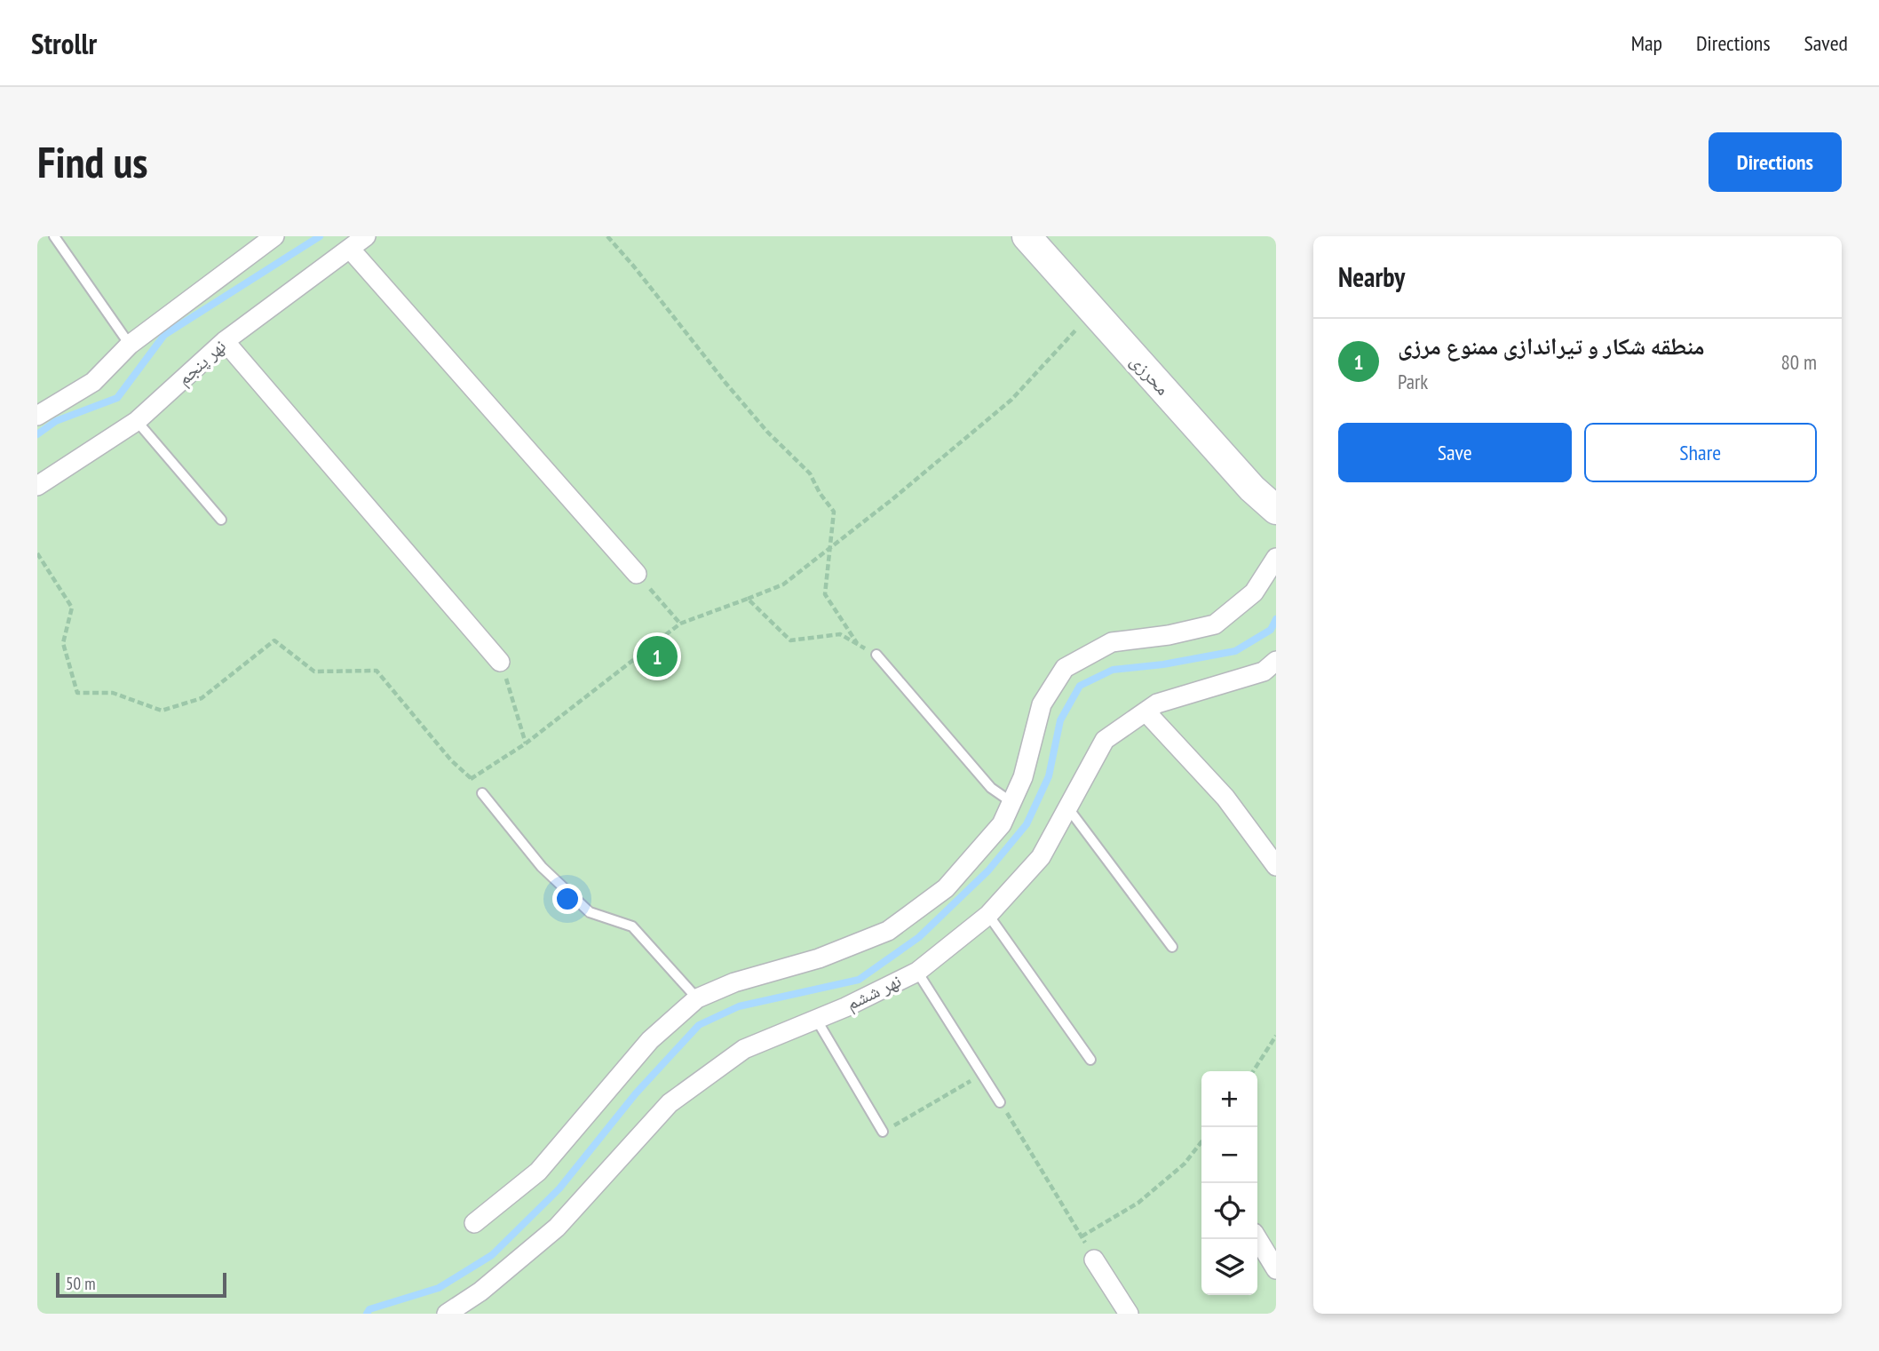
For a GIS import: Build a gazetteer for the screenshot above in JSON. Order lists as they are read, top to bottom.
{
  "streets": {
    "street": ["نهر پنجم", "محرزی", "نهر ششم"]
  },
  "scale_bar": "50 m",
  "page": {
    "header": "Strollr",
    "nav": ["Map", "Directions", "Saved"],
    "buttons": [
      "Directions",
      ["Save", "Share"]
    ],
    "title": "Find us",
    "heading": "Nearby",
    "list": [
      {
        "mark": "1",
        "name": "منطقه شکار و تیراندازی ممنوع مرزی",
        "note": "Park",
        "value": "80 m"
      }
    ],
    "pins": "1",
    "map_buttons": ["+", "−"],
    "scale": "50 m"
  }
}
